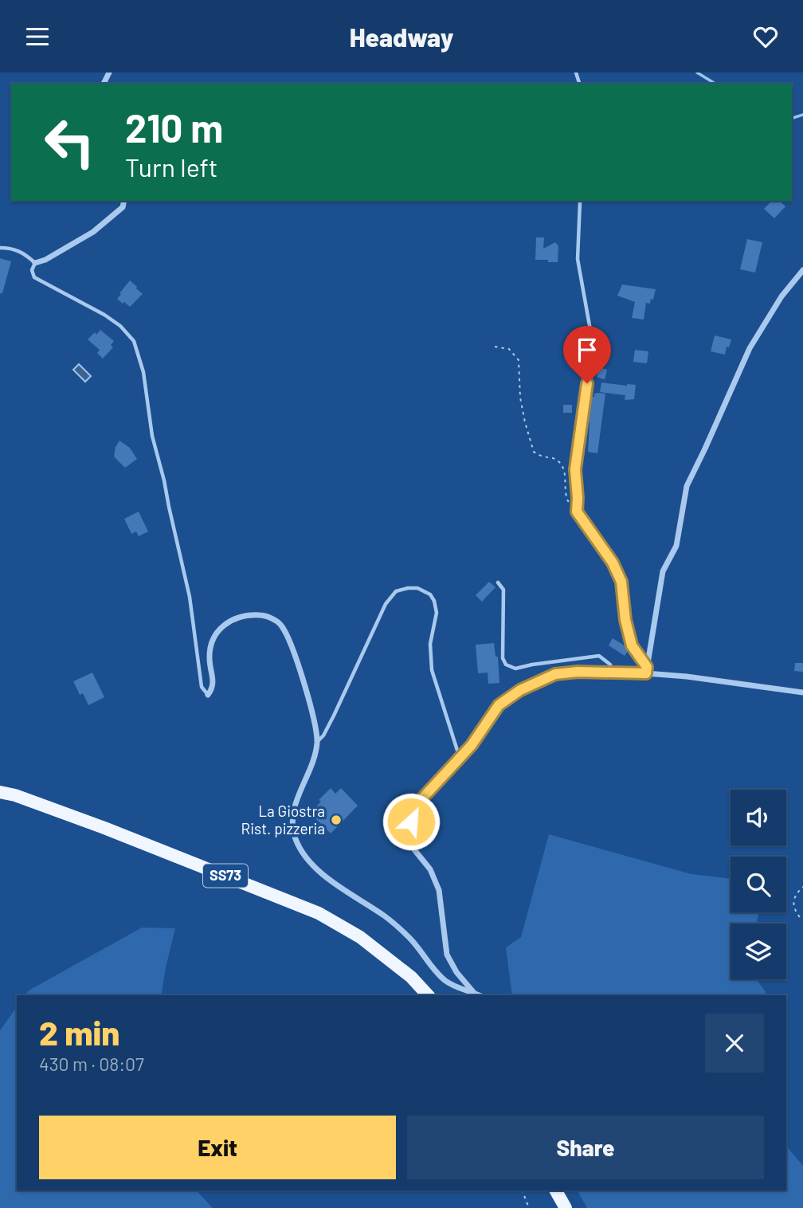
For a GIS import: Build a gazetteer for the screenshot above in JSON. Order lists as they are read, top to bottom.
{
  "streets": {
    "main road": ["SS73"]
  },
  "places": ["La Giostra Rist. pizzeria"],
  "page": {
    "header": "Headway",
    "turn": ["210 m", "Turn left"],
    "heading": ["2 min", "430 m · 08:07"],
    "buttons": ["Exit", "Share"]
  }
}
